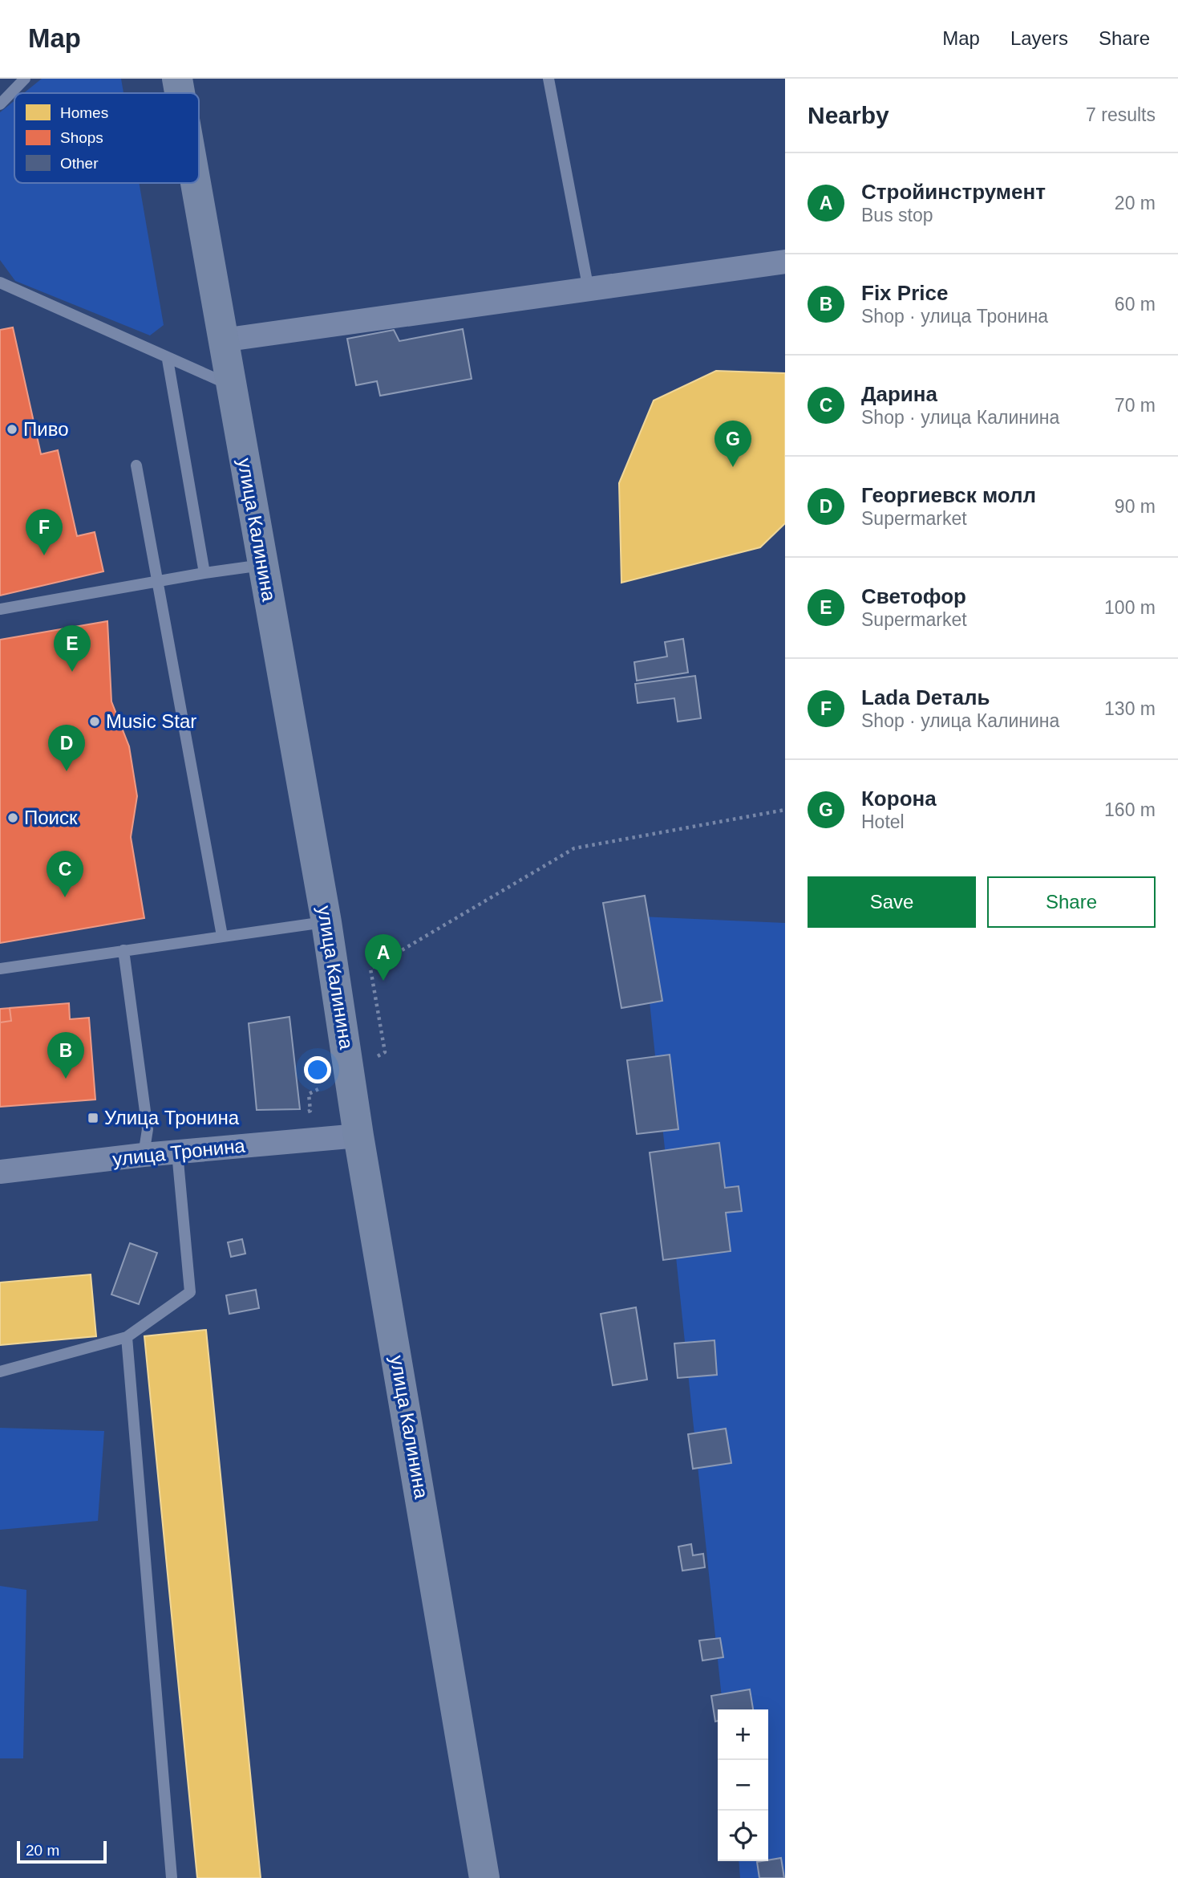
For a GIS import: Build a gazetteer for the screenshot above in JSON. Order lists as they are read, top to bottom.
{
  "streets": {
    "main road": ["улица Калинина"],
    "street": ["улица Тронина"]
  },
  "crossings": [
    ["улица Калинина", "улица Тронина"]
  ],
  "places": {
    "other": ["Пиво", "Music Star", "Поиск"],
    "transit": ["Улица Тронина"]
  },
  "legend": ["Homes", "Shops", "Other"],
  "scale_bar": "20 m",
  "page": {
    "header": "Map",
    "nav": ["Map", "Layers", "Share"],
    "heading": ["Nearby", "7 results"],
    "list": [
      {
        "mark": "A",
        "name": "Стройинструмент",
        "note": "Bus stop",
        "value": "20 m"
      },
      {
        "mark": "B",
        "name": "Fix Price",
        "note": "Shop · улица Тронина",
        "value": "60 m"
      },
      {
        "mark": "C",
        "name": "Дарина",
        "note": "Shop · улица Калинина",
        "value": "70 m"
      },
      {
        "mark": "D",
        "name": "Георгиевск молл",
        "note": "Supermarket",
        "value": "90 m"
      },
      {
        "mark": "E",
        "name": "Светофор",
        "note": "Supermarket",
        "value": "100 m"
      },
      {
        "mark": "F",
        "name": "Lada Dеталь",
        "note": "Shop · улица Калинина",
        "value": "130 m"
      },
      {
        "mark": "G",
        "name": "Корона",
        "note": "Hotel",
        "value": "160 m"
      }
    ],
    "pins": [
      "G",
      "F",
      "E",
      "D",
      "C",
      "A",
      "B"
    ],
    "buttons": ["Save", "Share"],
    "map_buttons": ["+", "−"],
    "scale": "20 m"
  }
}
